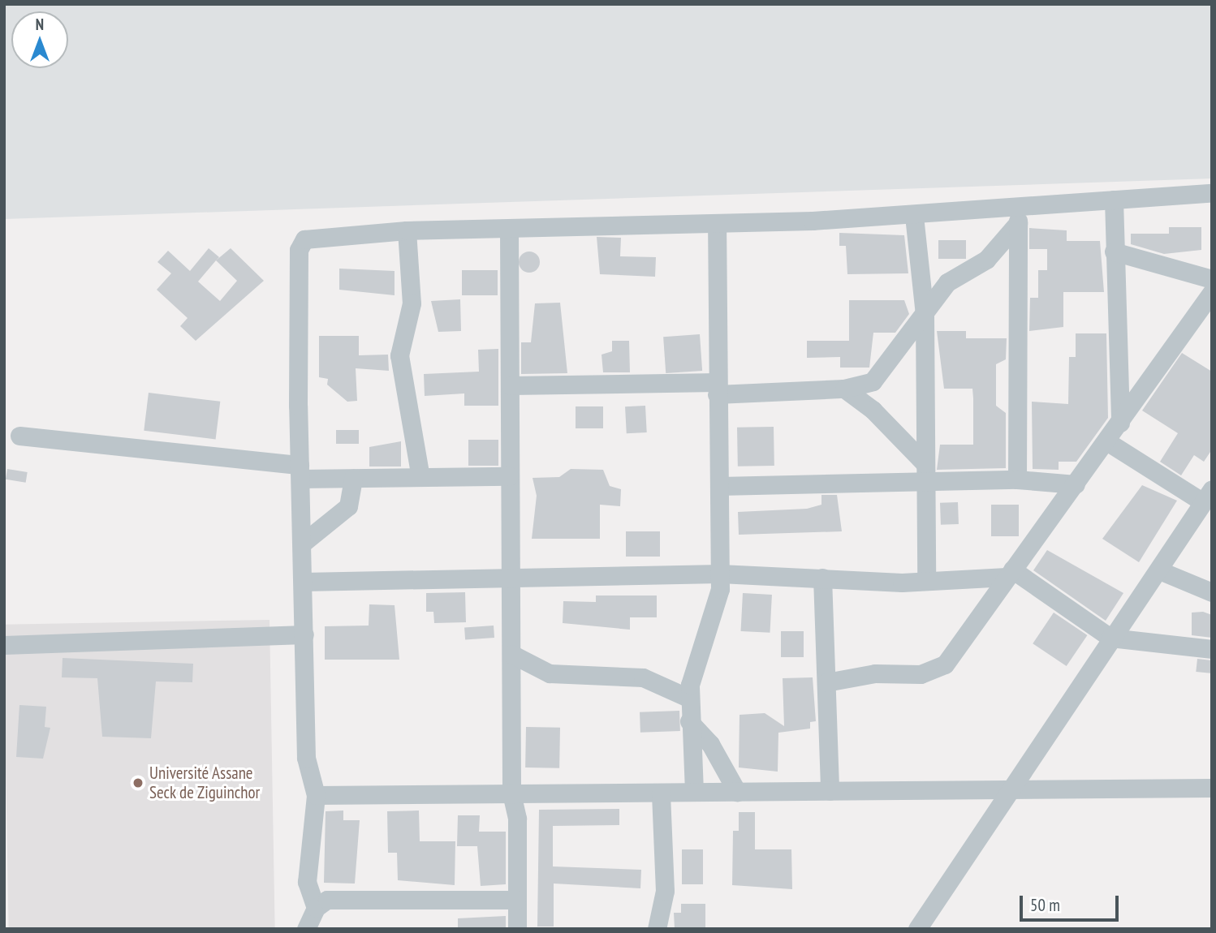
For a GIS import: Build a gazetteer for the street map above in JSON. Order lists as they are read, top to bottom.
{
  "places": ["Université Assane Seck de Ziguinchor"],
  "scale_bar": "50 m",
  "north": "top"
}
